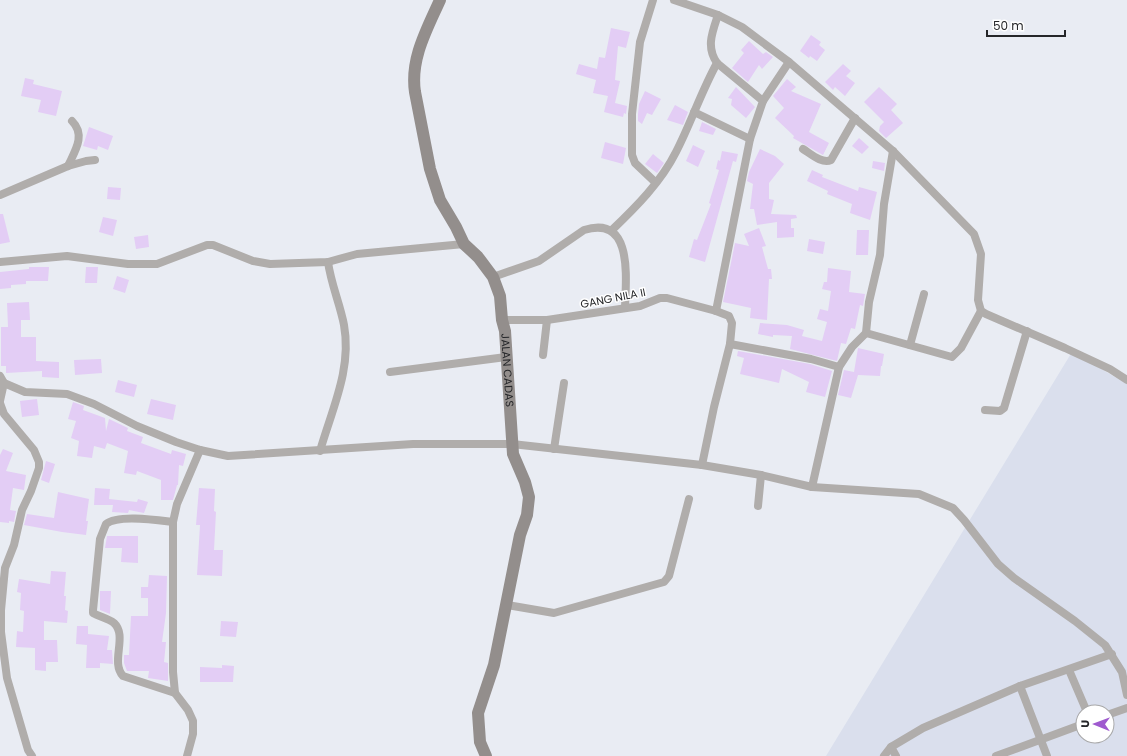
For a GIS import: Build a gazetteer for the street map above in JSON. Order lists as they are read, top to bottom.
{
  "streets": {
    "street": ["GANG NILA II", "JALAN CADAS"]
  },
  "crossings": [
    ["GANG NILA II", "JALAN CADAS"]
  ],
  "scale_bar": "50 m",
  "north": "left"
}
